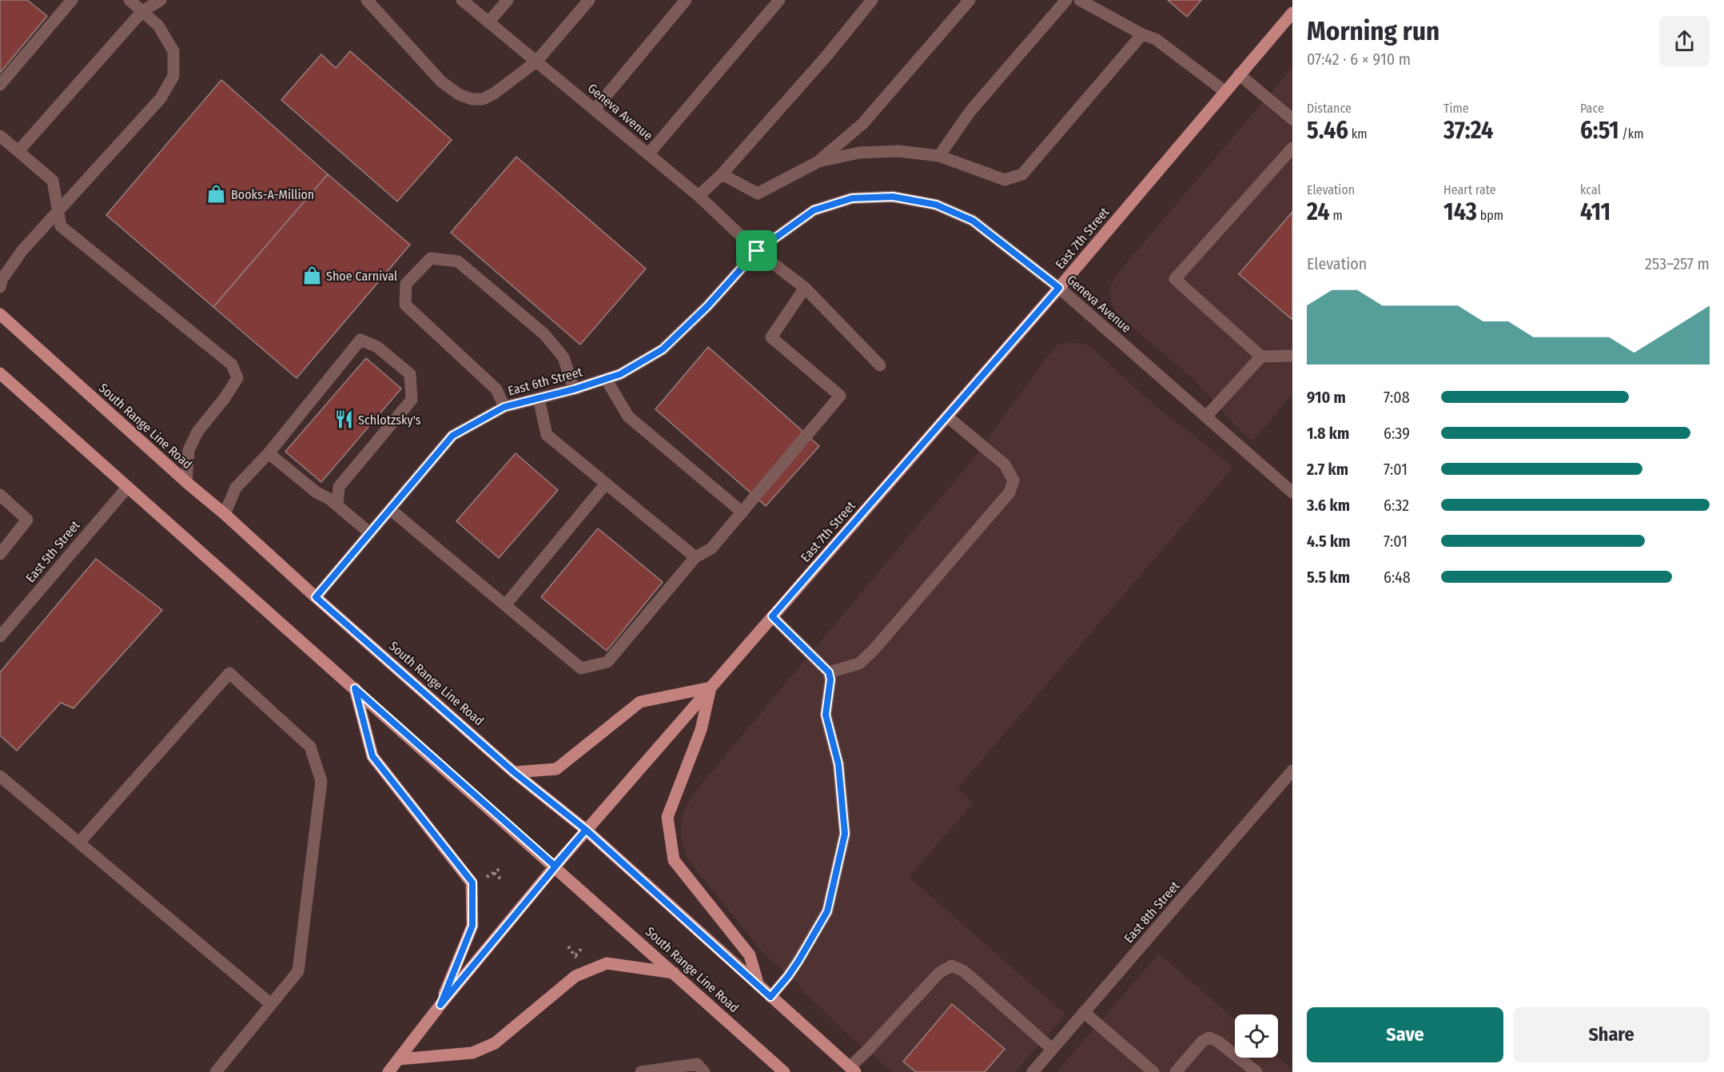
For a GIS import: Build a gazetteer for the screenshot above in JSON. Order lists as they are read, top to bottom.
{
  "streets": {
    "main road": ["East 7th Street", "South Range Line Road"],
    "street": [
      "Geneva Avenue",
      "East 6th Street",
      "East 5th Street",
      "East 8th Street"
    ]
  },
  "crossings": [
    ["Geneva Avenue", "East 7th Street"],
    ["Geneva Avenue", "East 6th Street"],
    ["East 7th Street", "South Range Line Road"],
    ["East 6th Street", "South Range Line Road"],
    ["South Range Line Road", "East 5th Street"]
  ],
  "places": {
    "shop": ["Books-A-Million", "Shoe Carnival"],
    "restaurant": ["Schlotzsky's"]
  },
  "page": {
    "heading": ["Morning run", "07:42 · 6 × 910 m"],
    "stats": [
      ["Distance", "5.46 km"],
      ["Time", "37:24"],
      ["Pace", "6:51 /km"],
      ["Elevation", "24 m"],
      ["Heart rate", "143 bpm"],
      ["kcal", "411"]
    ],
    "chart": ["Elevation", "253–257 m"],
    "list": [
      {
        "name": "910 m",
        "note": "7:08"
      },
      {
        "name": "1.8 km",
        "note": "6:39"
      },
      {
        "name": "2.7 km",
        "note": "7:01"
      },
      {
        "name": "3.6 km",
        "note": "6:32"
      },
      {
        "name": "4.5 km",
        "note": "7:01"
      },
      {
        "name": "5.5 km",
        "note": "6:48"
      }
    ],
    "buttons": ["Save", "Share"]
  }
}
